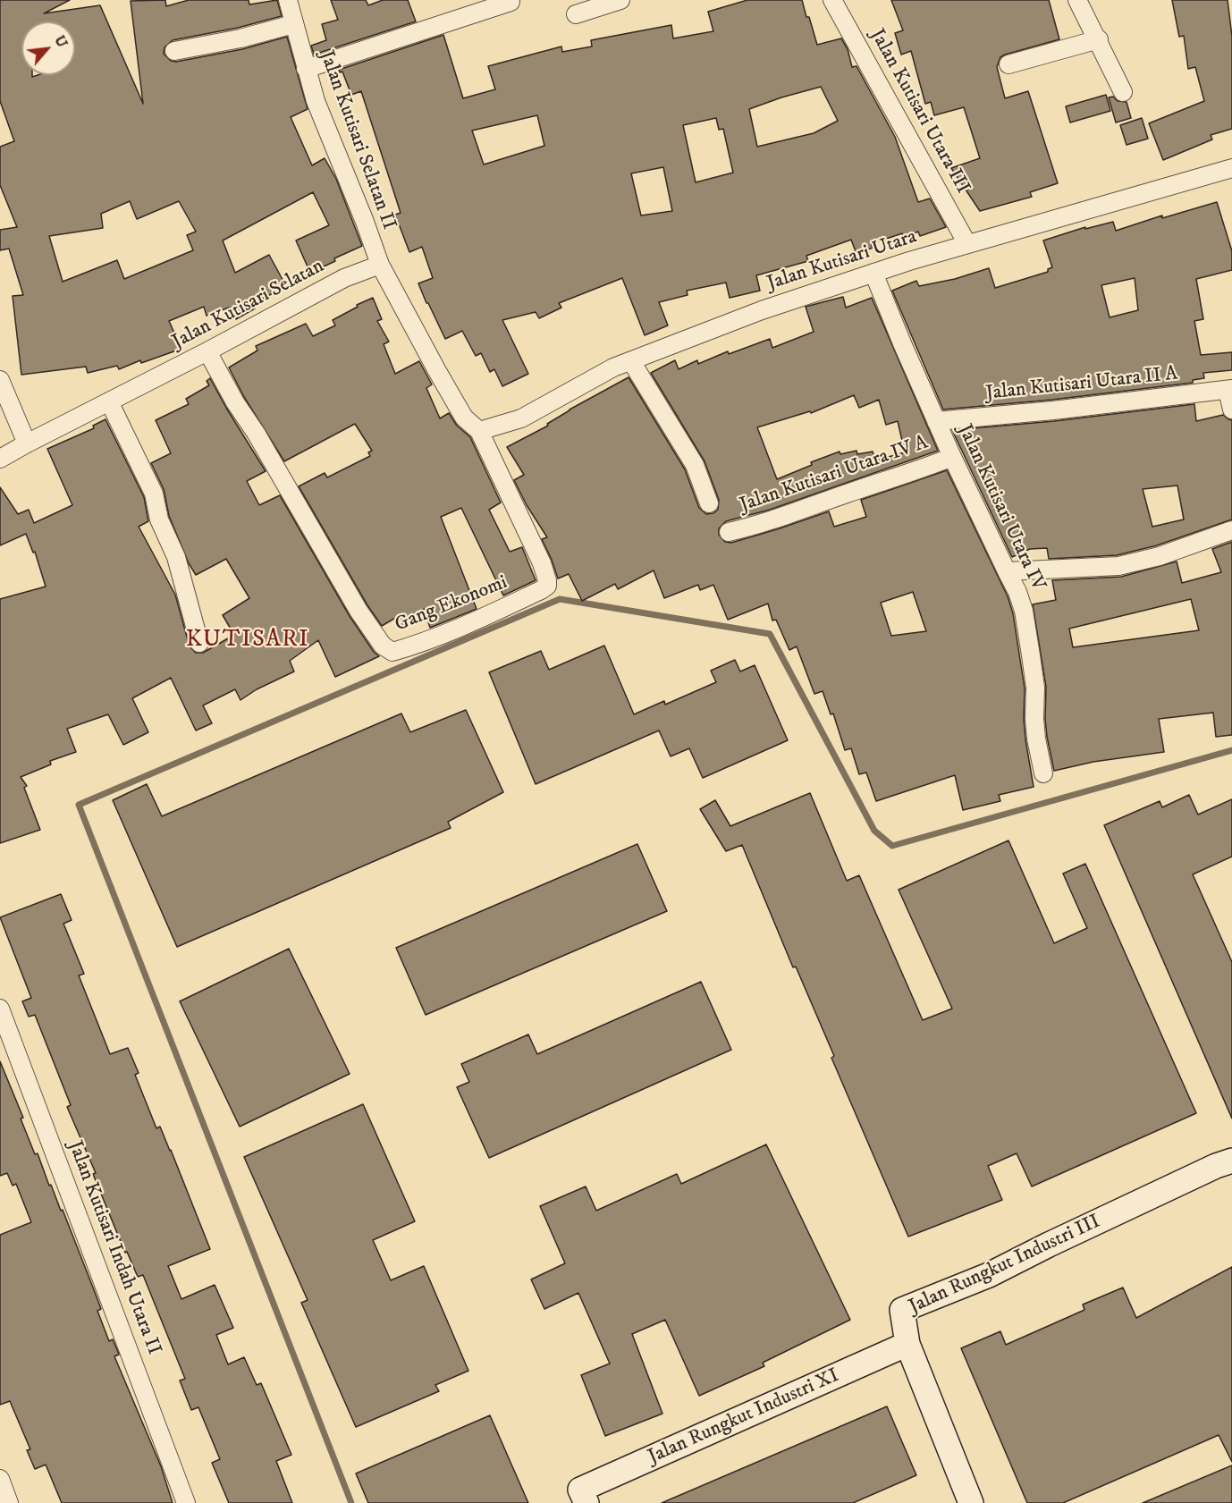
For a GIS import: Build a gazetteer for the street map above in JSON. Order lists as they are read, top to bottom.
{
  "streets": {
    "street": [
      "Jalan Kutisari Utara III",
      "Jalan Kutisari Selatan II",
      "Jalan Kutisari Utara",
      "Jalan Kutisari Selatan",
      "Jalan Kutisari Utara II A",
      "Jalan Kutisari Utara IV A",
      "Jalan Kutisari Utara IV",
      "Gang Ekonomi",
      "Jalan Kutisari Indah Utara II",
      "Jalan Rungkut Industri III",
      "Jalan Rungkut Industri XI"
    ]
  },
  "crossings": [
    ["Jalan Kutisari Utara III", "Jalan Kutisari Utara"],
    ["Jalan Kutisari Selatan II", "Jalan Kutisari Selatan"],
    ["Jalan Kutisari Utara", "Jalan Kutisari Utara IV"],
    ["Jalan Kutisari Utara", "Gang Ekonomi"],
    ["Jalan Kutisari Selatan", "Gang Ekonomi"],
    ["Jalan Kutisari Utara II A", "Jalan Kutisari Utara IV"],
    ["Jalan Kutisari Utara IV A", "Jalan Kutisari Utara IV"],
    ["Jalan Rungkut Industri III", "Jalan Rungkut Industri XI"]
  ],
  "districts": ["KUTISARI"],
  "north": "top right"
}
